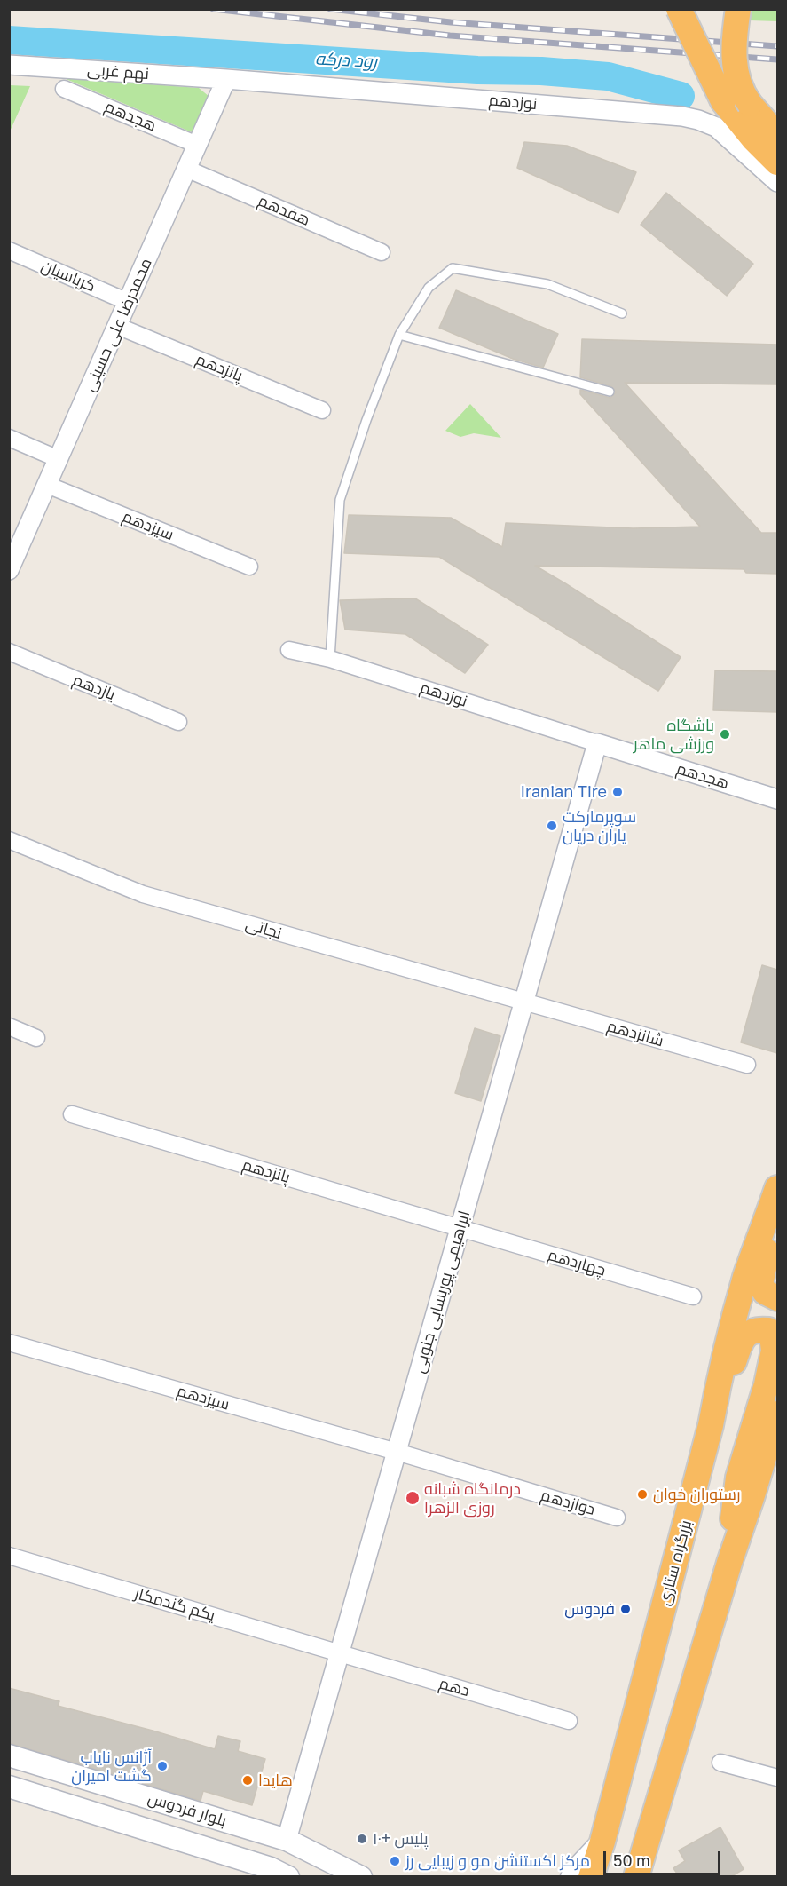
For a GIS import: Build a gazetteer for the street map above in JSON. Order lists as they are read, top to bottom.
{
  "streets": {
    "highway": ["بزرگراه ستاری"],
    "main road": ["بلوار فردوس"],
    "street": [
      "نهم غربی",
      "نوزدهم",
      "هجدهم",
      "هفدهم",
      "کرباسیان",
      "محمدرضا علی حسینی",
      "پانزدهم",
      "سیزدهم",
      "یازدهم",
      "نجاتی",
      "شانزدهم",
      "چهاردهم",
      "ابراهیمی پوربسابی جنوبی",
      "دوازدهم",
      "یکم گندمکار",
      "دهم"
    ]
  },
  "crossings": [
    ["نهم غربی", "نوزدهم"],
    ["نهم غربی", "محمدرضا علی حسینی"],
    ["نوزدهم", "هجدهم"],
    ["نوزدهم", "محمدرضا علی حسینی"],
    ["نوزدهم", "ابراهیمی پوربسابی جنوبی"],
    ["هجدهم", "محمدرضا علی حسینی"],
    ["هجدهم", "ابراهیمی پوربسابی جنوبی"],
    ["هفدهم", "محمدرضا علی حسینی"],
    ["کرباسیان", "محمدرضا علی حسینی"],
    ["محمدرضا علی حسینی", "پانزدهم"],
    ["محمدرضا علی حسینی", "سیزدهم"],
    ["پانزدهم", "چهاردهم"],
    ["پانزدهم", "ابراهیمی پوربسابی جنوبی"],
    ["سیزدهم", "ابراهیمی پوربسابی جنوبی"],
    ["سیزدهم", "دوازدهم"],
    ["نجاتی", "شانزدهم"],
    ["نجاتی", "ابراهیمی پوربسابی جنوبی"],
    ["شانزدهم", "ابراهیمی پوربسابی جنوبی"],
    ["چهاردهم", "ابراهیمی پوربسابی جنوبی"],
    ["ابراهیمی پوربسابی جنوبی", "دوازدهم"],
    ["ابراهیمی پوربسابی جنوبی", "یکم گندمکار"],
    ["ابراهیمی پوربسابی جنوبی", "دهم"],
    ["ابراهیمی پوربسابی جنوبی", "بلوار فردوس"],
    ["یکم گندمکار", "دهم"]
  ],
  "water": ["رود درکه"],
  "places": [
    "باشگاه ورزشی ماهر",
    "Iranian Tire",
    "سوپرمارکت یاران دریان",
    "رستوران خوان",
    "درمانگاه شبانه روزی الزهرا",
    "فردوس",
    "آژانس نایاب گشت امیران",
    "هایدا",
    "پلیس +۱۰",
    "مرکز اکستنشن مو و زیبایی رز"
  ],
  "scale_bar": "50 m"
}
